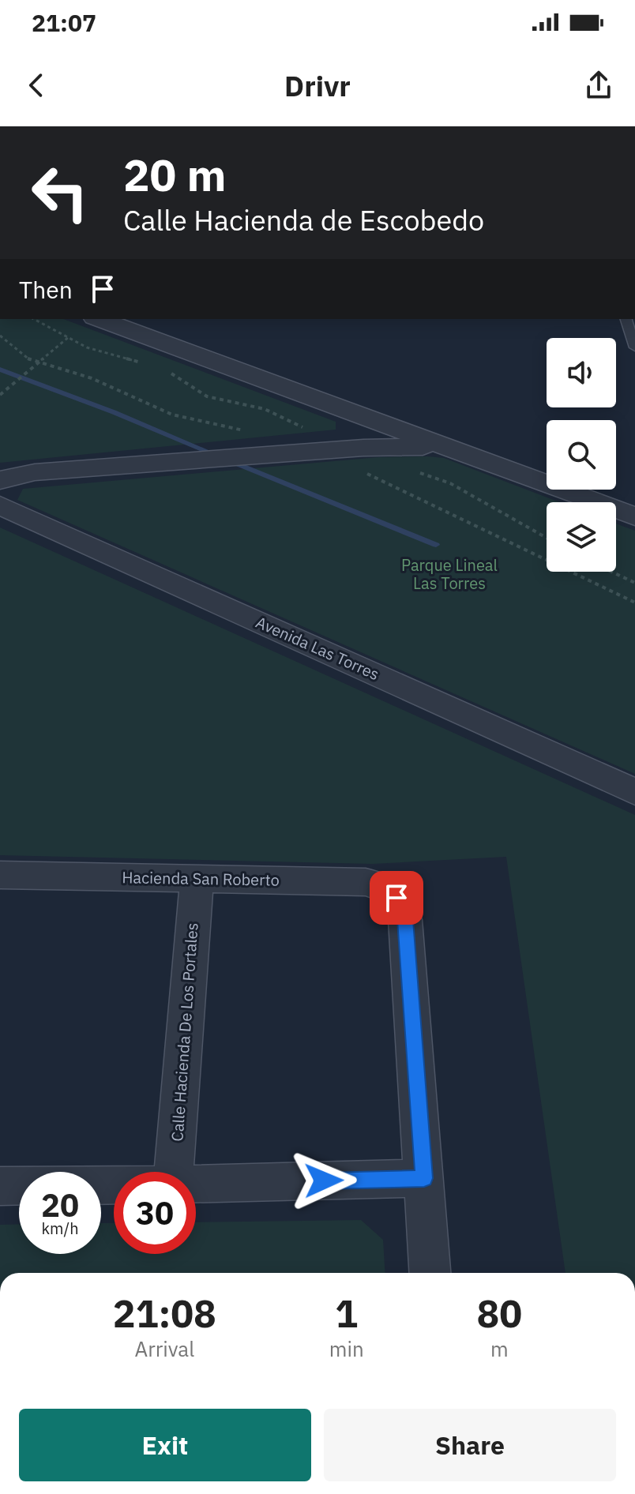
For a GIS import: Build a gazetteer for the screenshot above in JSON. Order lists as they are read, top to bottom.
{
  "streets": {
    "street": ["Avenida Las Torres", "Hacienda San Roberto", "Calle Hacienda De Los Portales"]
  },
  "crossings": [
    ["Hacienda San Roberto", "Calle Hacienda De Los Portales"]
  ],
  "parks": ["Parque Lineal Las Torres"],
  "page": {
    "status": "21:07",
    "header": "Drivr",
    "turn": ["20 m", "Calle Hacienda de Escobedo"],
    "then": "Then",
    "speed": "20 km/h",
    "limit": "30",
    "eta": [
      "21:08",
      "Arrival",
      "1",
      "min",
      "80",
      "m"
    ],
    "buttons": ["Exit", "Share"]
  }
}
